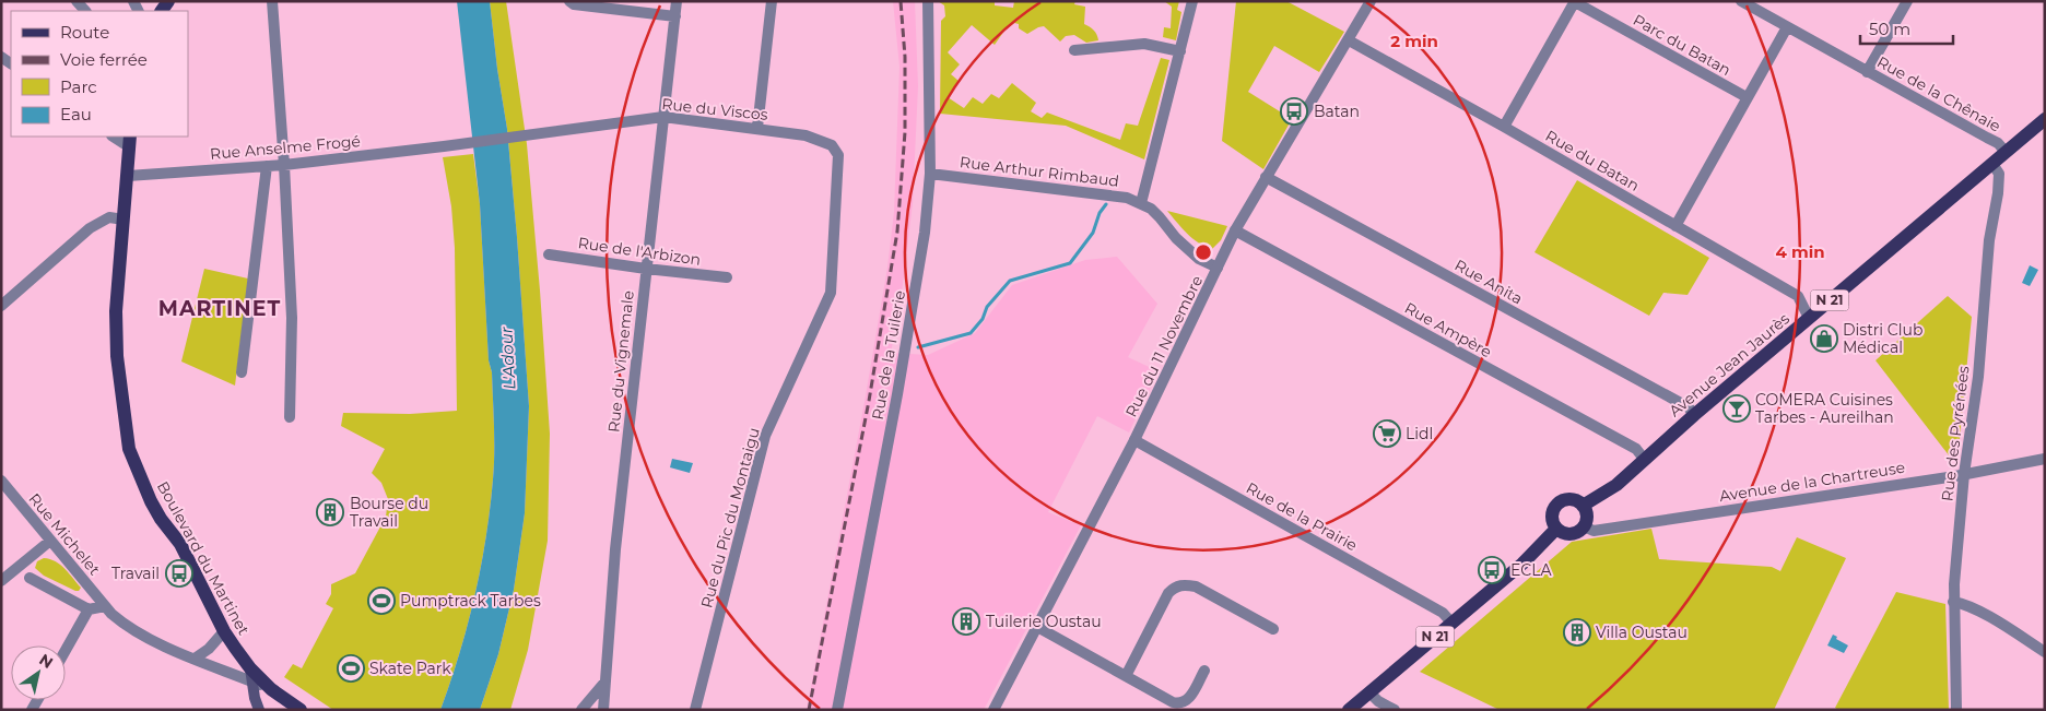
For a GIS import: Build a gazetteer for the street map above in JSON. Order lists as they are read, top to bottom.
{
  "streets": {
    "main road": ["N 21", "Avenue Jean Jaurès", "Boulevard du Martinet"],
    "street": [
      "Parc du Batan",
      "Rue de la Chênaie",
      "Rue du Viscos",
      "Rue Anselme Frogé",
      "Rue du Batan",
      "Rue Arthur Rimbaud",
      "Rue de l'Arbizon",
      "Rue Anita",
      "Rue Ampère",
      "Rue du 11 Novembre",
      "Rue de la Tuilerie",
      "Rue du Vignemale",
      "Rue des Pyrénées",
      "Avenue de la Chartreuse",
      "Rue de la Prairie",
      "Rue du Pic du Montaigu",
      "Rue Michelet"
    ]
  },
  "crossings": [
    ["Parc du Batan", "Rue du Batan"],
    ["Rue de la Chênaie", "Avenue Jean Jaurès"],
    ["Rue du Viscos", "Rue Anselme Frogé"],
    ["Rue du Viscos", "Rue du Vignemale"],
    ["Rue du Viscos", "Rue du Pic du Montaigu"],
    ["Rue Anselme Frogé", "Boulevard du Martinet"],
    ["Rue du Batan", "Rue du 11 Novembre"],
    ["Rue du Batan", "Avenue Jean Jaurès"],
    ["Rue Arthur Rimbaud", "Rue du 11 Novembre"],
    ["Rue Arthur Rimbaud", "Rue de la Tuilerie"],
    ["Rue de l'Arbizon", "Rue du Vignemale"],
    ["Rue Anita", "Rue du 11 Novembre"],
    ["Rue Anita", "Avenue Jean Jaurès"],
    ["N 21", "Avenue Jean Jaurès"],
    ["N 21", "Avenue de la Chartreuse"],
    ["N 21", "Rue de la Prairie"],
    ["Rue Ampère", "Rue du 11 Novembre"],
    ["Rue Ampère", "Avenue Jean Jaurès"],
    ["Rue du 11 Novembre", "Rue de la Prairie"],
    ["Avenue Jean Jaurès", "Rue des Pyrénées"],
    ["Avenue Jean Jaurès", "Avenue de la Chartreuse"],
    ["Rue des Pyrénées", "Avenue de la Chartreuse"],
    ["Rue Michelet", "Boulevard du Martinet"]
  ],
  "districts": ["MARTINET"],
  "water": ["L'Adour"],
  "places": {
    "bus stop": ["Batan", "ECLA", "Travail"],
    "shop": ["Distri Club Médical"],
    "bar": ["COMERA Cuisines Tarbes - Aureilhan"],
    "supermarket": ["Lidl"],
    "building": ["Bourse du Travail", "Tuilerie Oustau", "Villa Oustau"],
    "sports": ["Pumptrack Tarbes", "Skate Park"]
  },
  "legend": [
    "Route",
    "Voie ferrée",
    "Parc",
    "Eau"
  ],
  "scale_bar": "50 m",
  "north": "top right",
  "rings": ["2 min", "4 min"]
}
